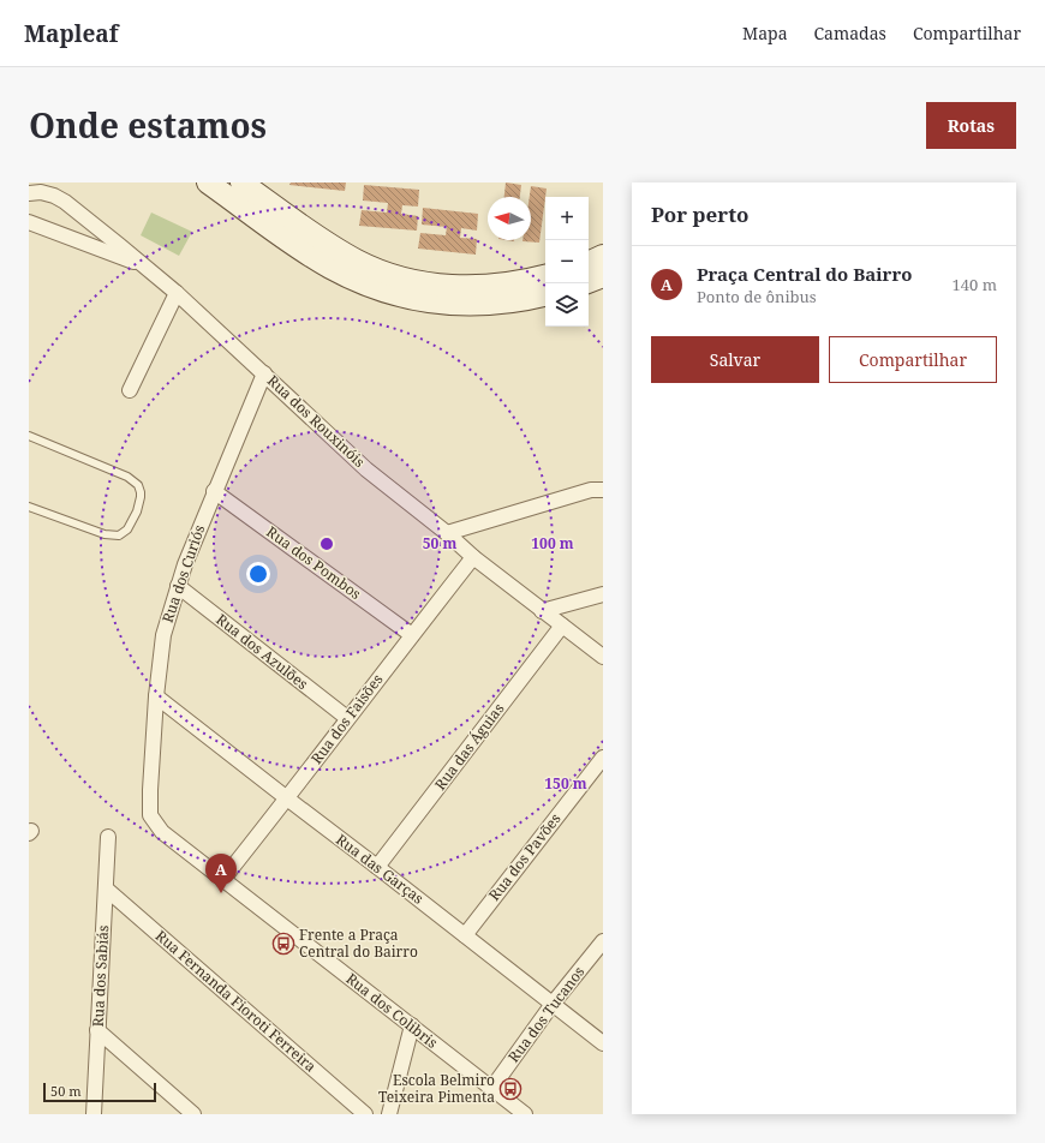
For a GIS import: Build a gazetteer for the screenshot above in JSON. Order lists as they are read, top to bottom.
{
  "streets": {
    "street": [
      "Rua dos Rouxinóis",
      "Rua dos Pombos",
      "Rua dos Curiós",
      "Rua dos Azulões",
      "Rua dos Faisões",
      "Rua das Águias",
      "Rua dos Pavões",
      "Rua das Garças",
      "Rua dos Sabiás",
      "Rua Fernanda Fioroti Ferreira",
      "Rua dos Colibris",
      "Rua dos Tucanos"
    ]
  },
  "crossings": [
    ["Rua dos Rouxinóis", "Rua dos Curiós"],
    ["Rua dos Rouxinóis", "Rua dos Faisões"],
    ["Rua dos Rouxinóis", "Rua das Águias"],
    ["Rua dos Pombos", "Rua dos Curiós"],
    ["Rua dos Pombos", "Rua dos Faisões"],
    ["Rua dos Curiós", "Rua dos Azulões"],
    ["Rua dos Curiós", "Rua das Garças"],
    ["Rua dos Curiós", "Rua dos Colibris"],
    ["Rua dos Azulões", "Rua dos Faisões"],
    ["Rua dos Faisões", "Rua das Garças"],
    ["Rua dos Faisões", "Rua dos Colibris"],
    ["Rua das Águias", "Rua das Garças"],
    ["Rua dos Pavões", "Rua das Garças"],
    ["Rua das Garças", "Rua dos Tucanos"],
    ["Rua dos Sabiás", "Rua Fernanda Fioroti Ferreira"],
    ["Rua dos Colibris", "Rua dos Tucanos"]
  ],
  "places": {
    "bus stop": ["Frente a Praça Central do Bairro", "Escola Belmiro Teixeira Pimenta"]
  },
  "scale_bar": "50 m",
  "north": "left",
  "page": {
    "header": "Mapleaf",
    "nav": ["Mapa", "Camadas", "Compartilhar"],
    "title": "Onde estamos",
    "buttons": [
      "Rotas",
      ["Salvar", "Compartilhar"]
    ],
    "heading": "Por perto",
    "map_buttons": ["+", "−"],
    "list": [
      {
        "mark": "A",
        "name": "Praça Central do Bairro",
        "note": "Ponto de ônibus",
        "value": "140 m"
      }
    ],
    "pins": "A",
    "scale": "50 m"
  },
  "rings": ["50 m", "100 m", "150 m"]
}
